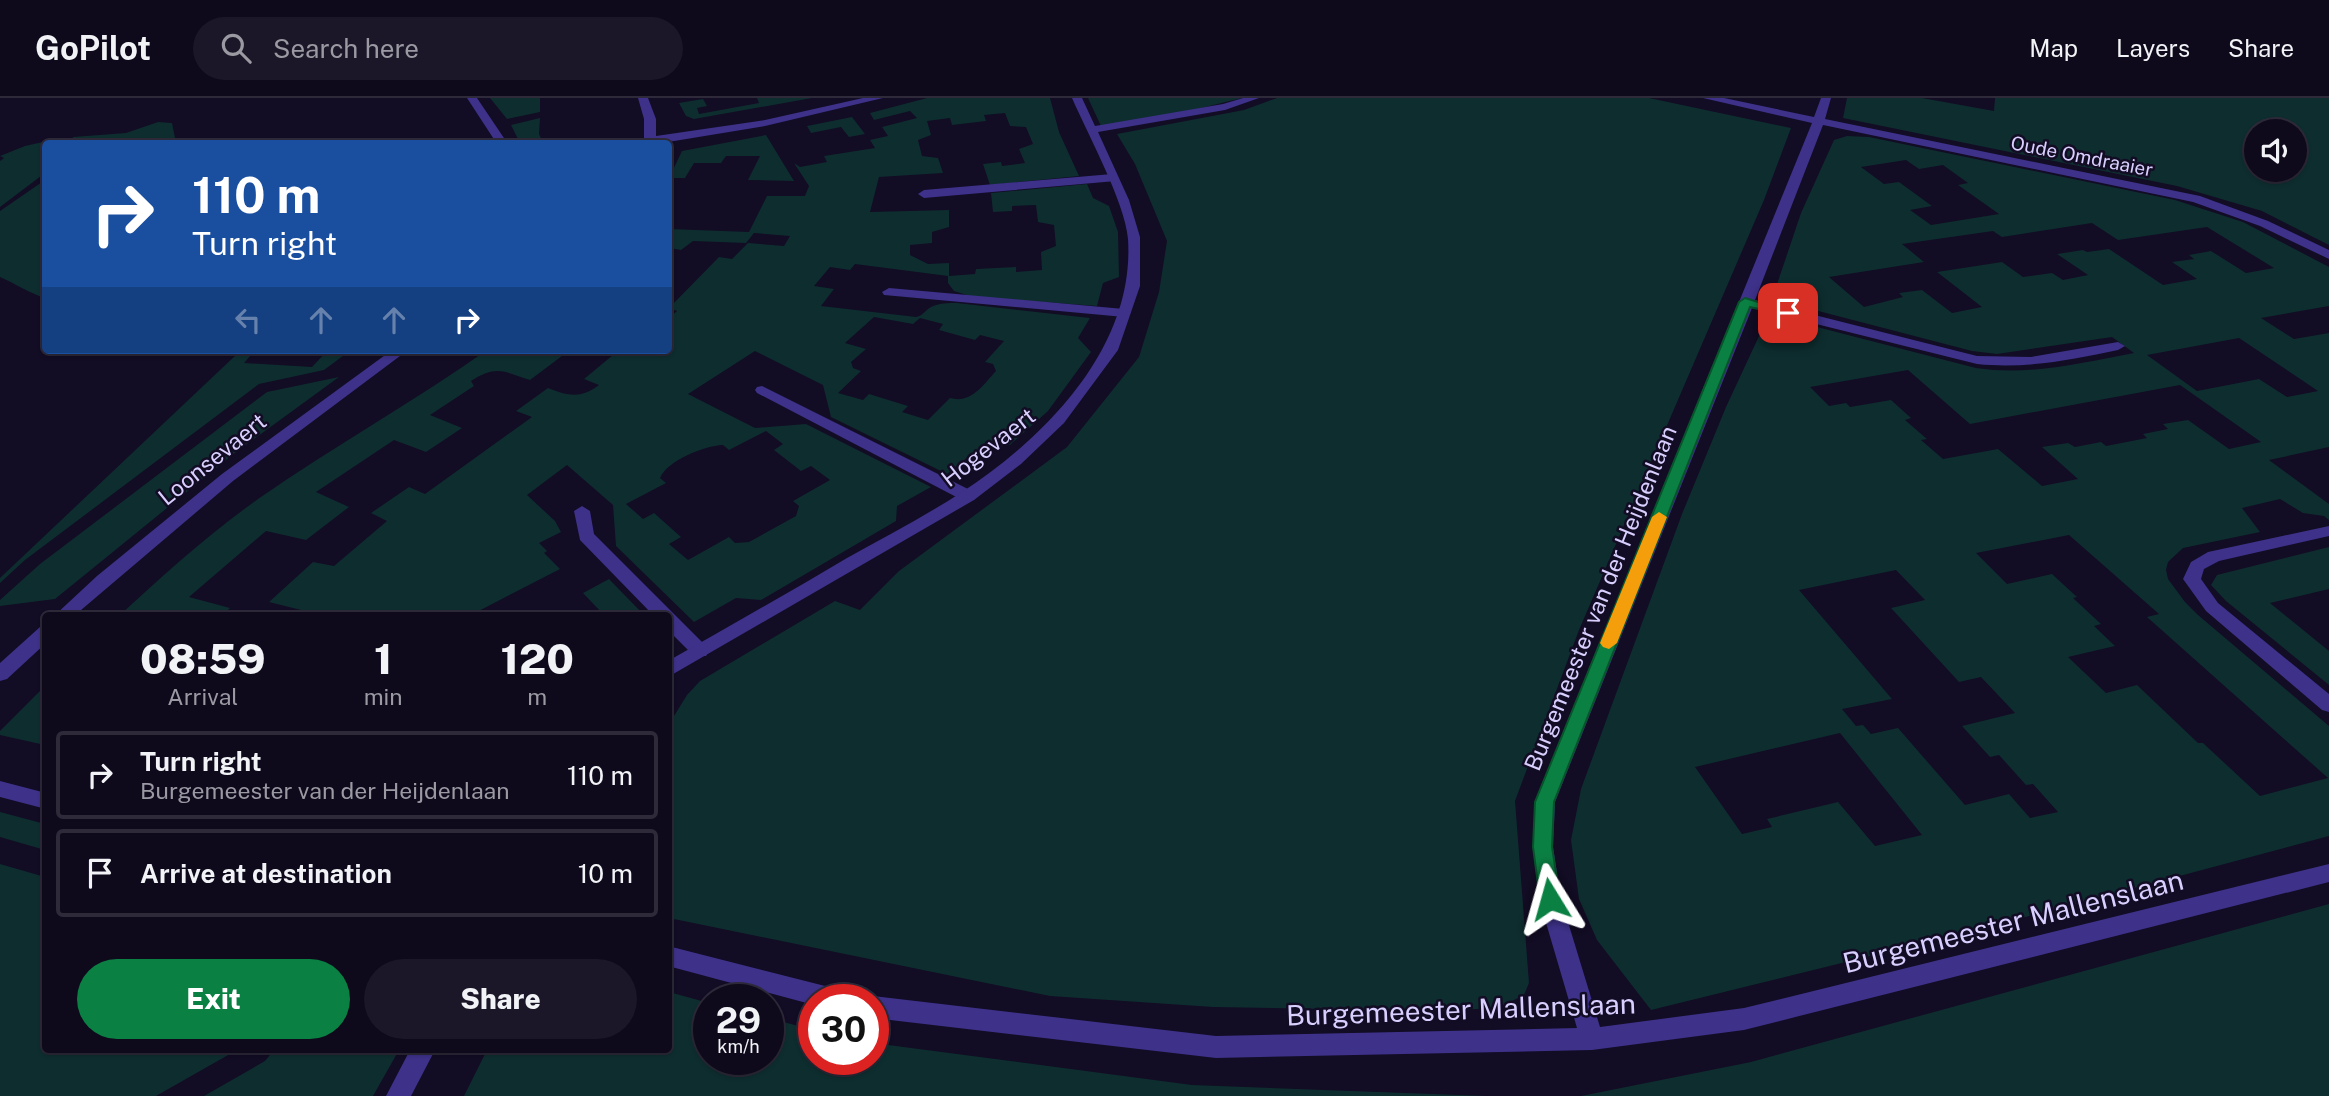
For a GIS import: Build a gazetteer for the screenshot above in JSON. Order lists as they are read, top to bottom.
{
  "streets": {
    "street": [
      "Oude Omdraaier",
      "Hogevaert",
      "Loonsevaert",
      "Burgemeester van der Heijdenlaan",
      "Burgemeester Mallenslaan"
    ]
  },
  "crossings": [
    ["Oude Omdraaier", "Burgemeester van der Heijdenlaan"],
    ["Burgemeester van der Heijdenlaan", "Burgemeester Mallenslaan"]
  ],
  "page": {
    "header": "GoPilot",
    "search": "Search here",
    "nav": ["Map", "Layers", "Share"],
    "turn": ["110 m", "Turn right"],
    "eta": [
      "08:59",
      "Arrival",
      "1",
      "min",
      "120",
      "m"
    ],
    "list": [
      {
        "name": "Turn right",
        "note": "Burgemeester van der Heijdenlaan",
        "value": "110 m"
      },
      {
        "name": "Arrive at destination",
        "value": "10 m"
      }
    ],
    "buttons": ["Exit", "Share"],
    "speed": "29 km/h",
    "limit": "30"
  }
}
